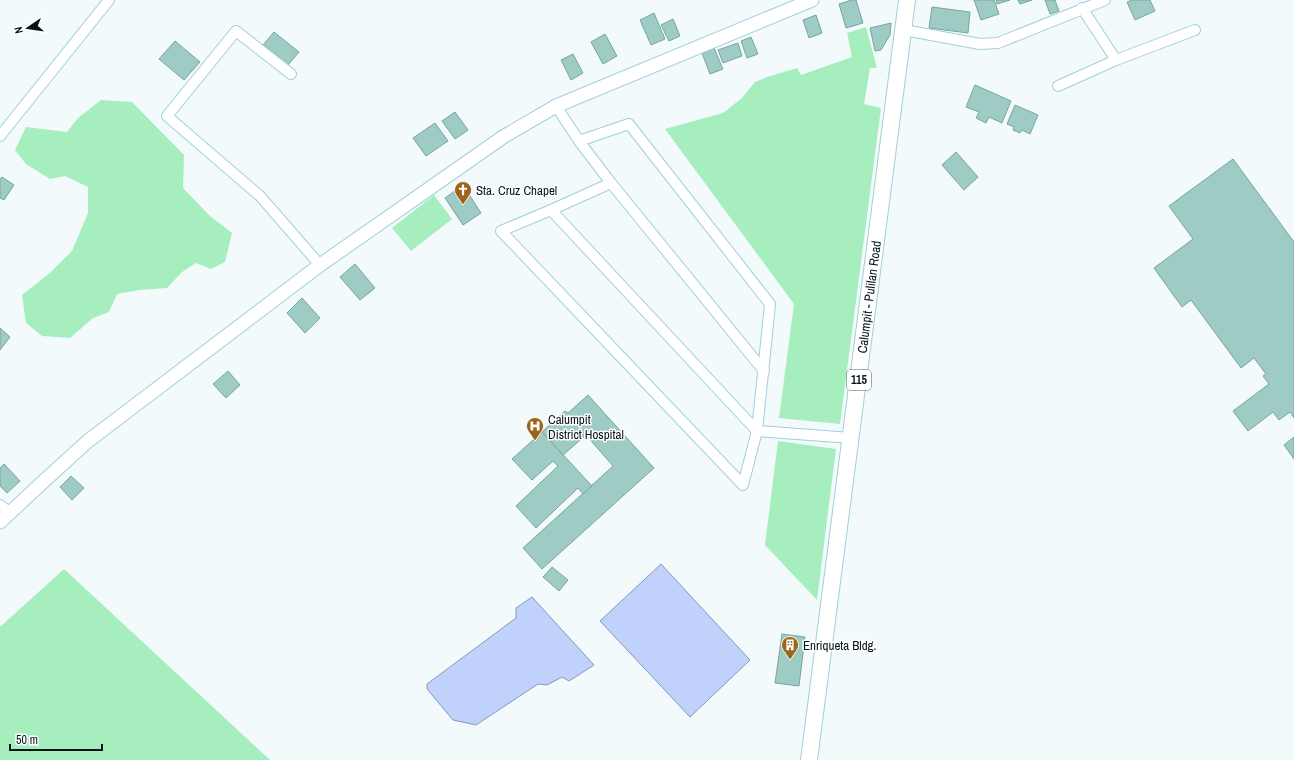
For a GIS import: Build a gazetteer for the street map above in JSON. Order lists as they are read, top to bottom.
{
  "streets": {
    "main road": ["Calumpit - Pulilan Road", "115"]
  },
  "places": {
    "church": ["Sta. Cruz Chapel"],
    "hospital": ["Calumpit District Hospital"],
    "building": ["Enriqueta Bldg."]
  },
  "scale_bar": "50 m",
  "north": "left"
}
